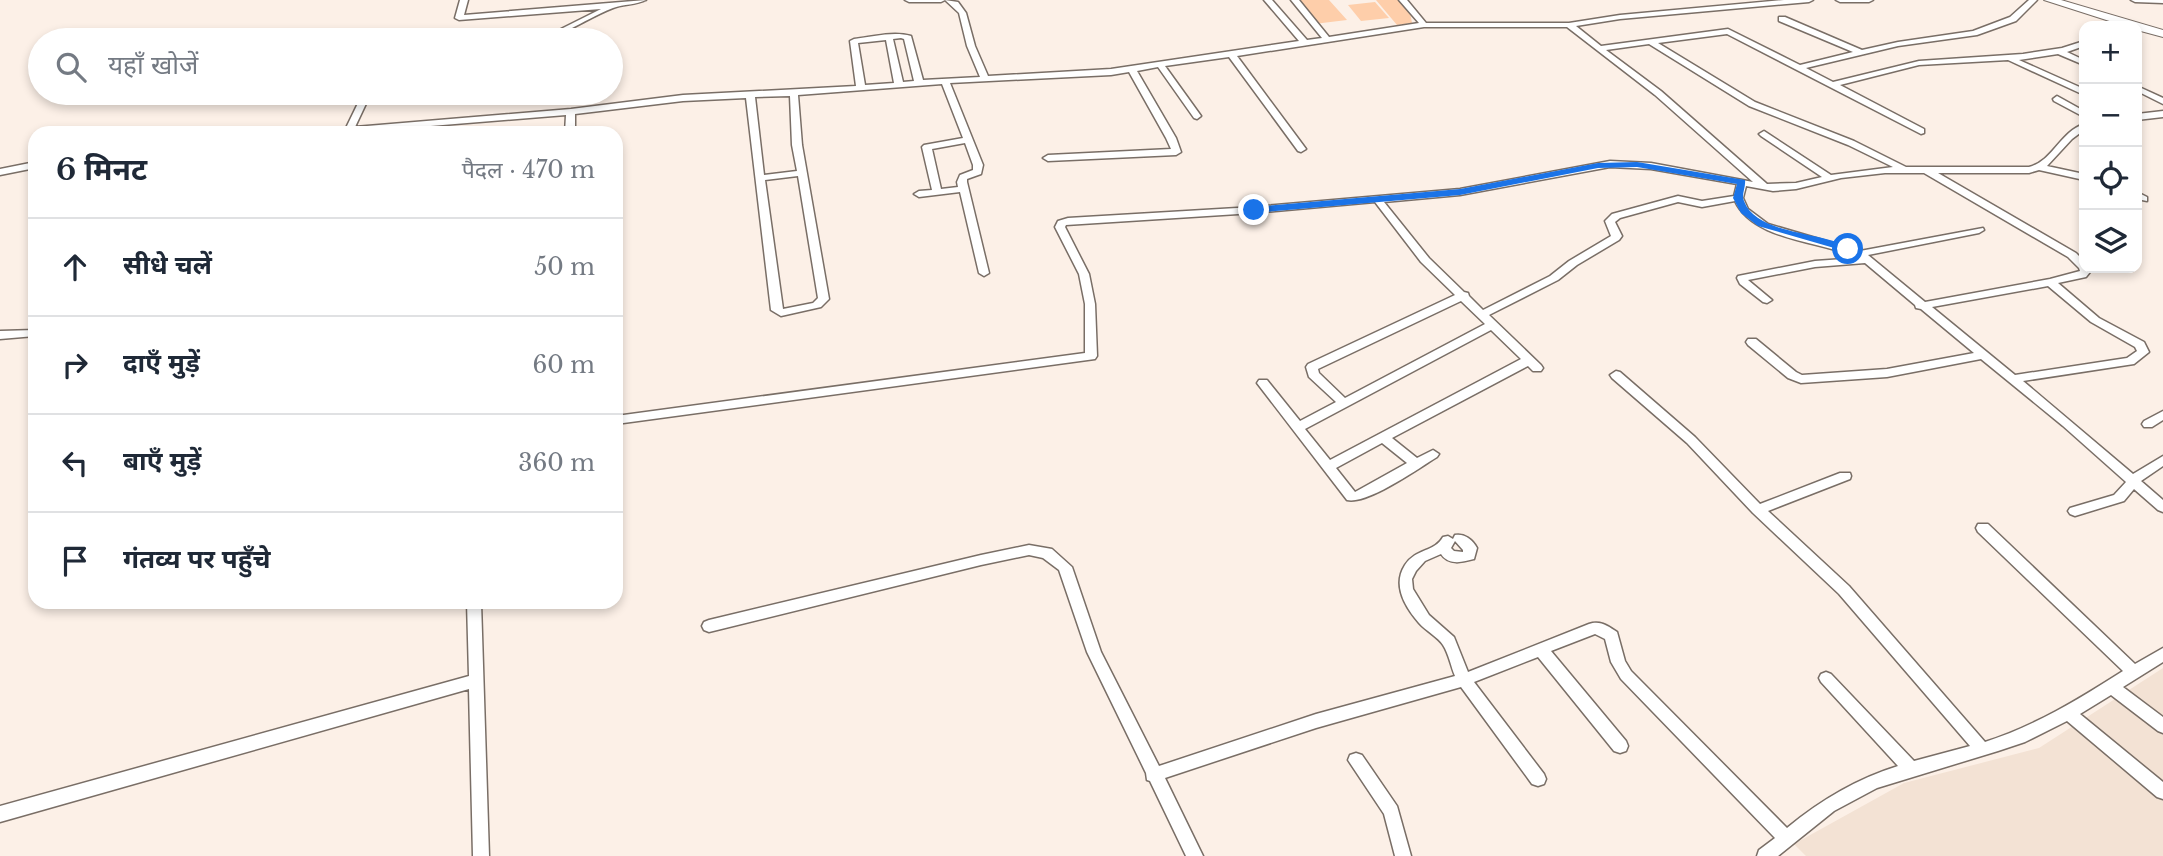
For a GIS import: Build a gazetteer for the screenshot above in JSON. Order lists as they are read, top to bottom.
{
  "page": {
    "map_buttons": ["+", "−"],
    "search": "यहाँ खोजें",
    "heading": ["6 मिनट", "पैदल · 470 m"],
    "list": [
      ["सीधे चलें", "50 m"],
      ["दाएँ मुड़ें", "60 m"],
      ["बाएँ मुड़ें", "360 m"],
      "गंतव्य पर पहुँचे"
    ]
  }
}
